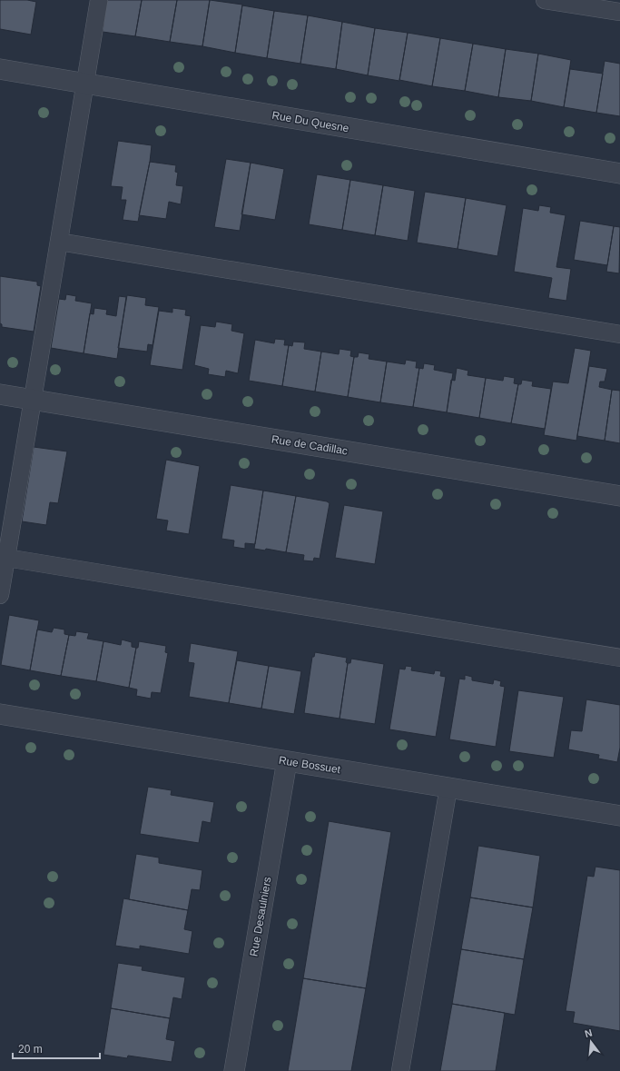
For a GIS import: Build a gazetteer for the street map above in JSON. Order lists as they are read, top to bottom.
{
  "streets": {
    "street": [
      "Rue Du Quesne",
      "Rue de Cadillac",
      "Rue Bossuet",
      "Rue Desaulniers"
    ]
  },
  "crossings": [
    ["Rue Bossuet", "Rue Desaulniers"]
  ],
  "scale_bar": "20 m",
  "north": "top"
}
